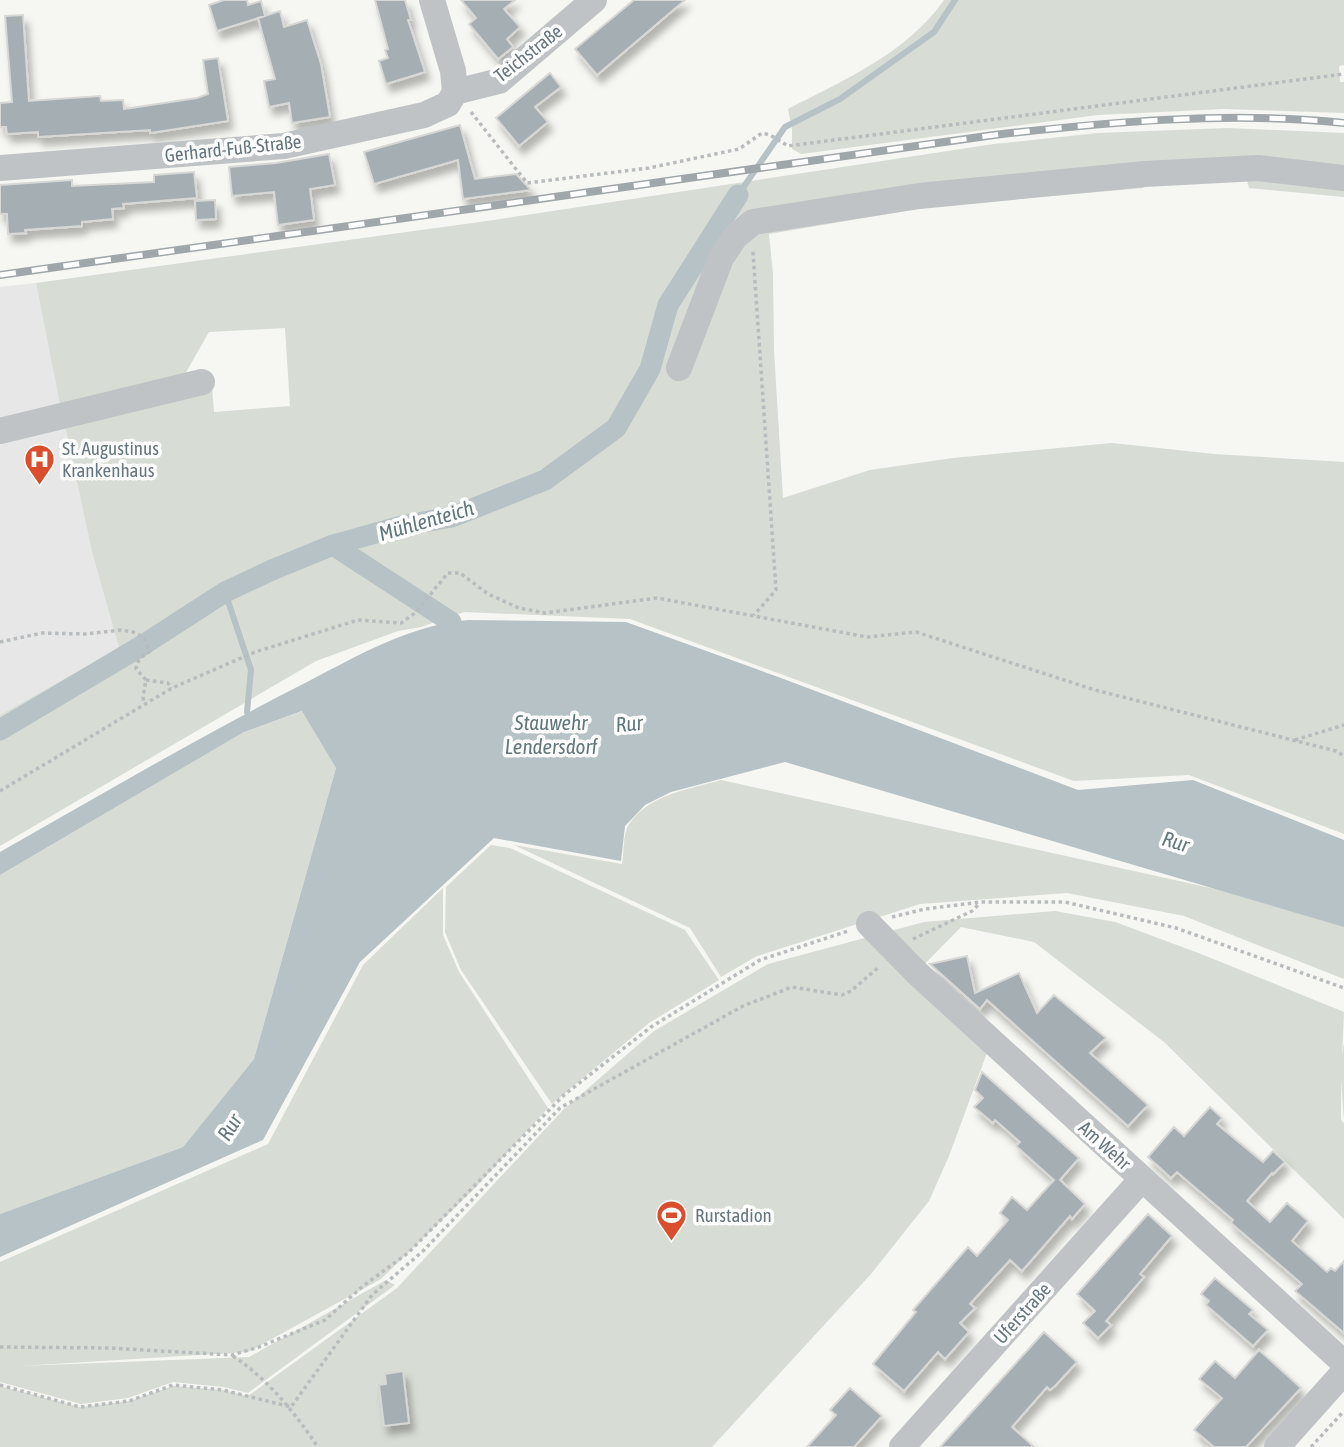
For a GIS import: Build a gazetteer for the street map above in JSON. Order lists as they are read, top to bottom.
{
  "streets": {
    "street": [
      "Teichstraße",
      "Gerhard-Fuß-Straße",
      "Am Wehr",
      "Uferstraße"
    ]
  },
  "crossings": [
    ["Teichstraße", "Gerhard-Fuß-Straße"],
    ["Am Wehr", "Uferstraße"]
  ],
  "water": ["Mühlenteich", "Stauwehr Lendersdorf", "Rur"],
  "places": {
    "hospital": ["St. Augustinus Krankenhaus"],
    "sports": ["Rurstadion"]
  }
}
